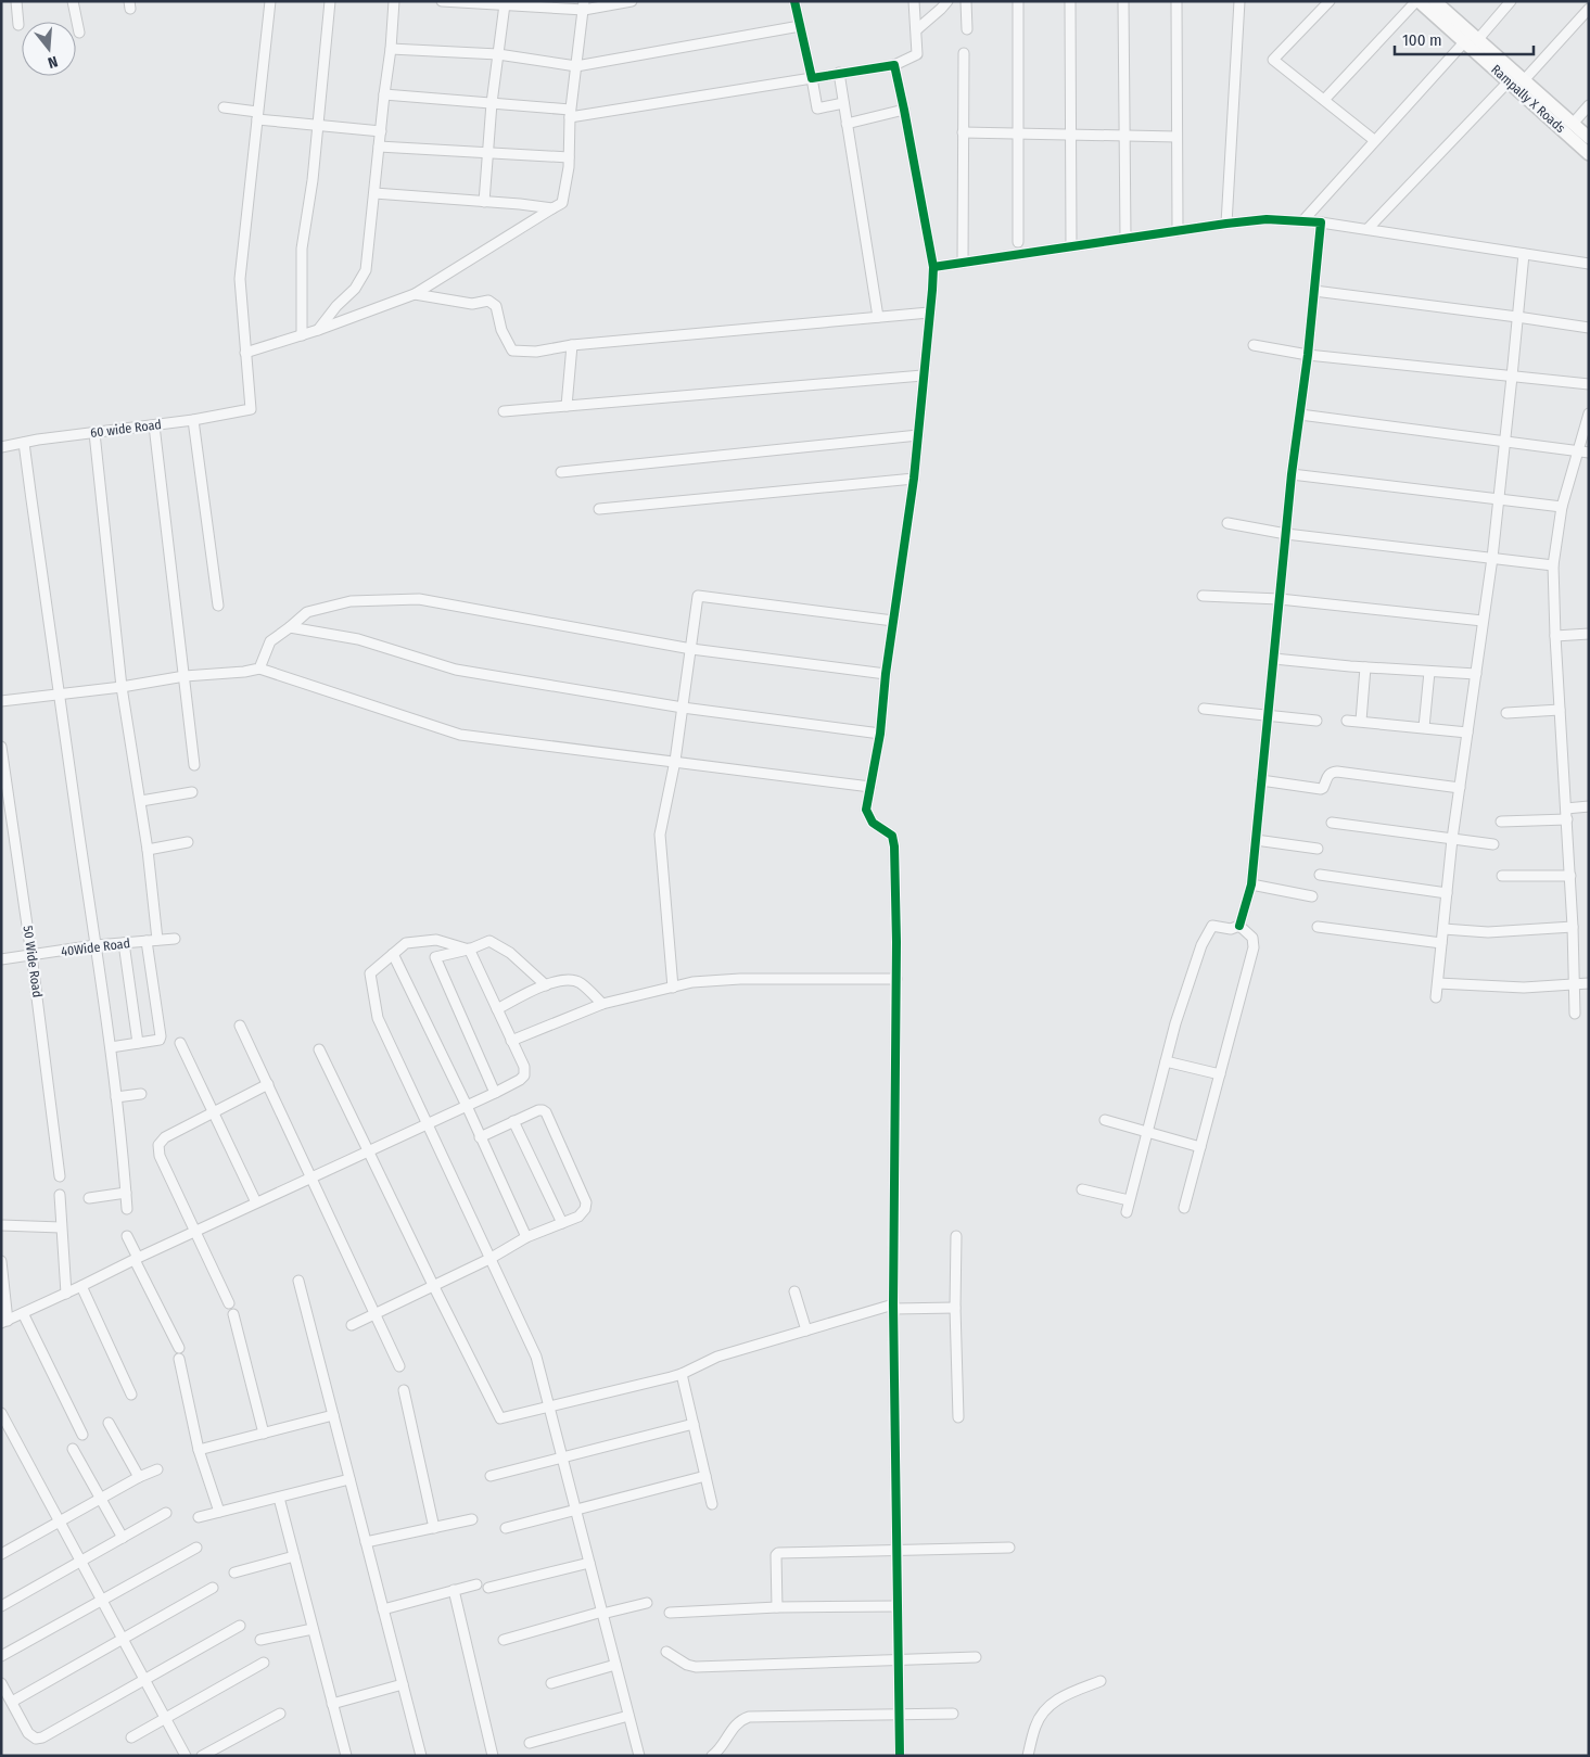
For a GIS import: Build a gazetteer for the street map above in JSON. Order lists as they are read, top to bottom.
{
  "streets": {
    "main road": ["Rampally X Roads"],
    "street": ["60 wide Road", "40Wide Road", "50 Wide Road"]
  },
  "crossings": [
    ["40Wide Road", "50 Wide Road"]
  ],
  "scale_bar": "100 m",
  "north": "bottom"
}
